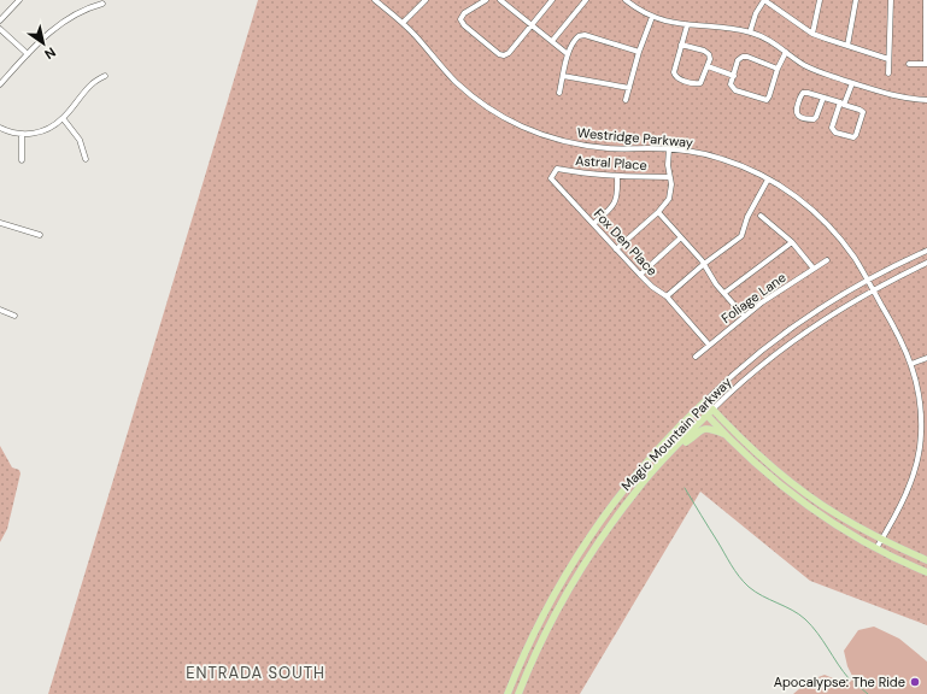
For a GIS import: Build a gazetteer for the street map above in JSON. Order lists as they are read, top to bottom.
{
  "streets": {
    "main road": ["Magic Mountain Parkway"],
    "street": [
      "Westridge Parkway",
      "Astral Place",
      "Fox Den Place",
      "Foliage Lane"
    ]
  },
  "crossings": [
    ["Westridge Parkway", "Magic Mountain Parkway"],
    ["Astral Place", "Fox Den Place"],
    ["Fox Den Place", "Foliage Lane"]
  ],
  "districts": ["ENTRADA SOUTH"],
  "places": ["Apocalypse: The Ride"],
  "north": "bottom right"
}
